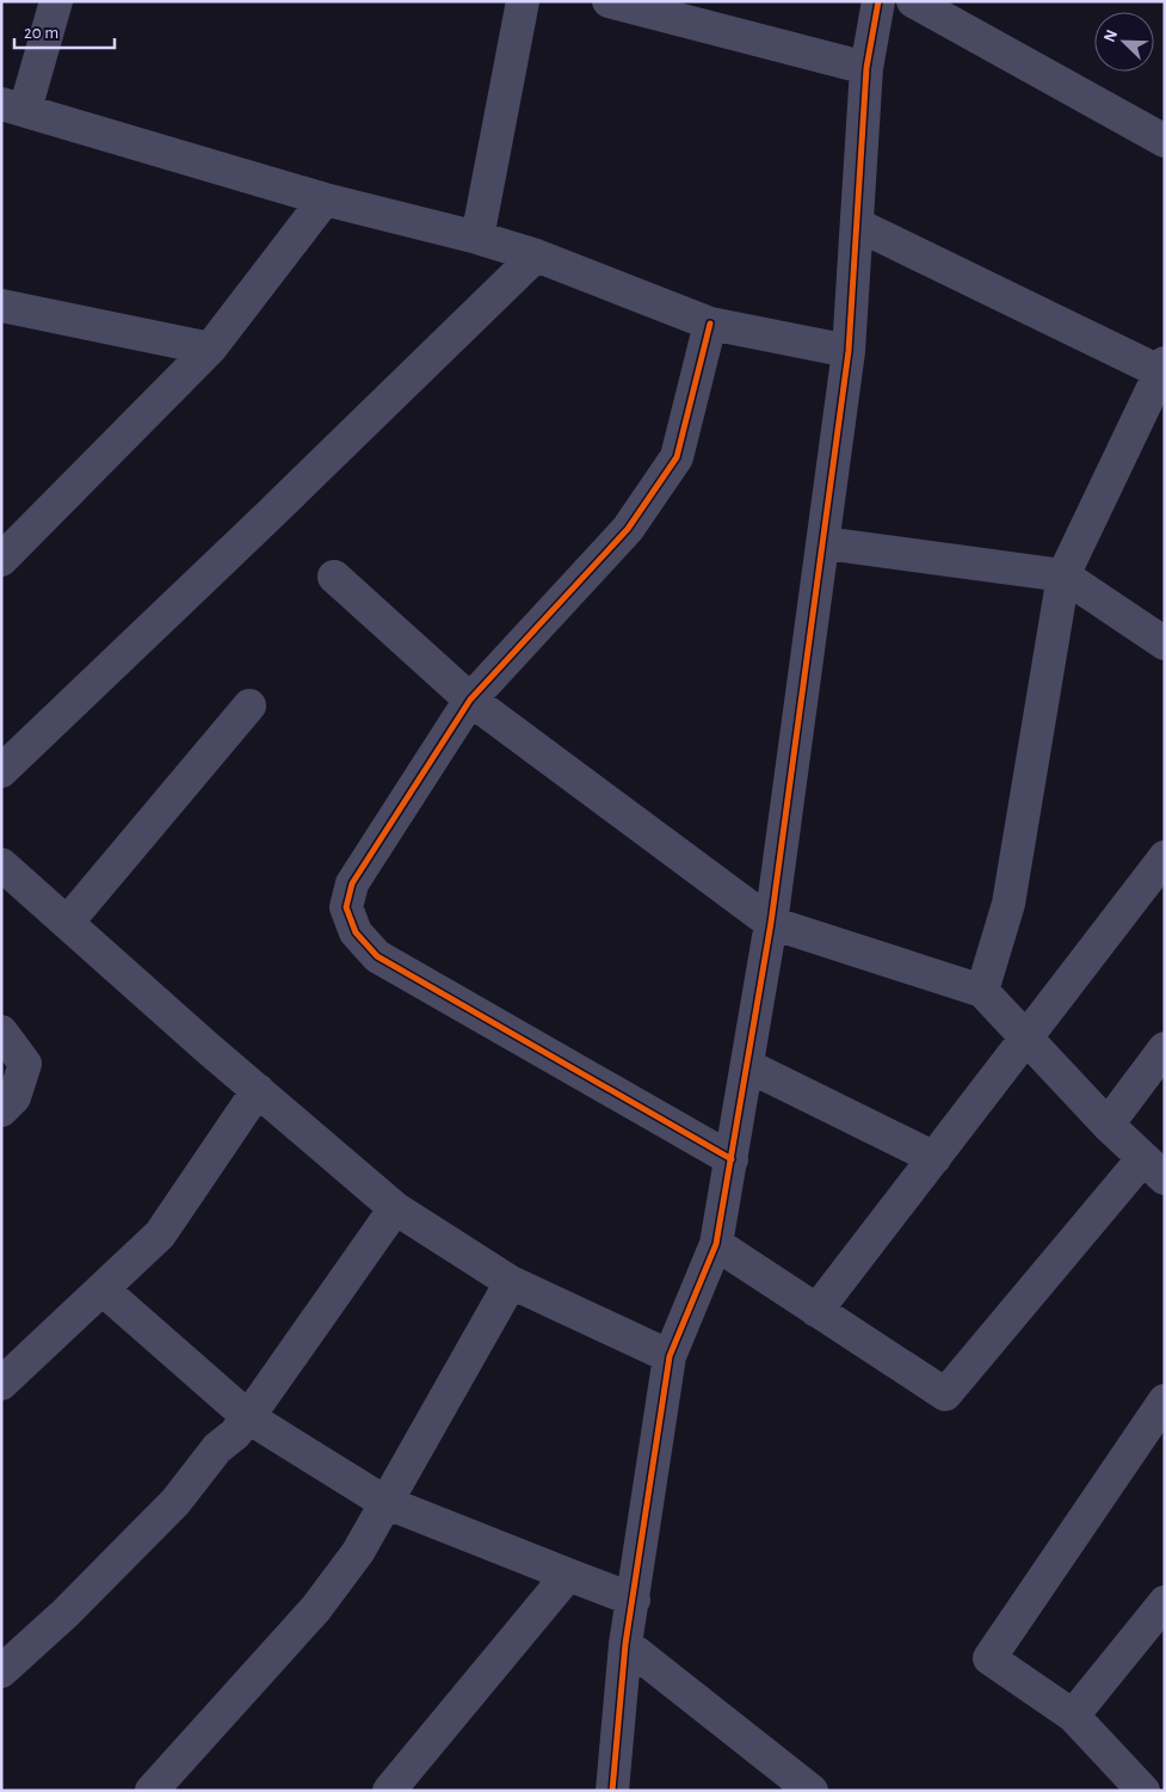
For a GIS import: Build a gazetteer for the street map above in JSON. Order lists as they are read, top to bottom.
{
  "scale_bar": "20 m",
  "north": "top left"
}
